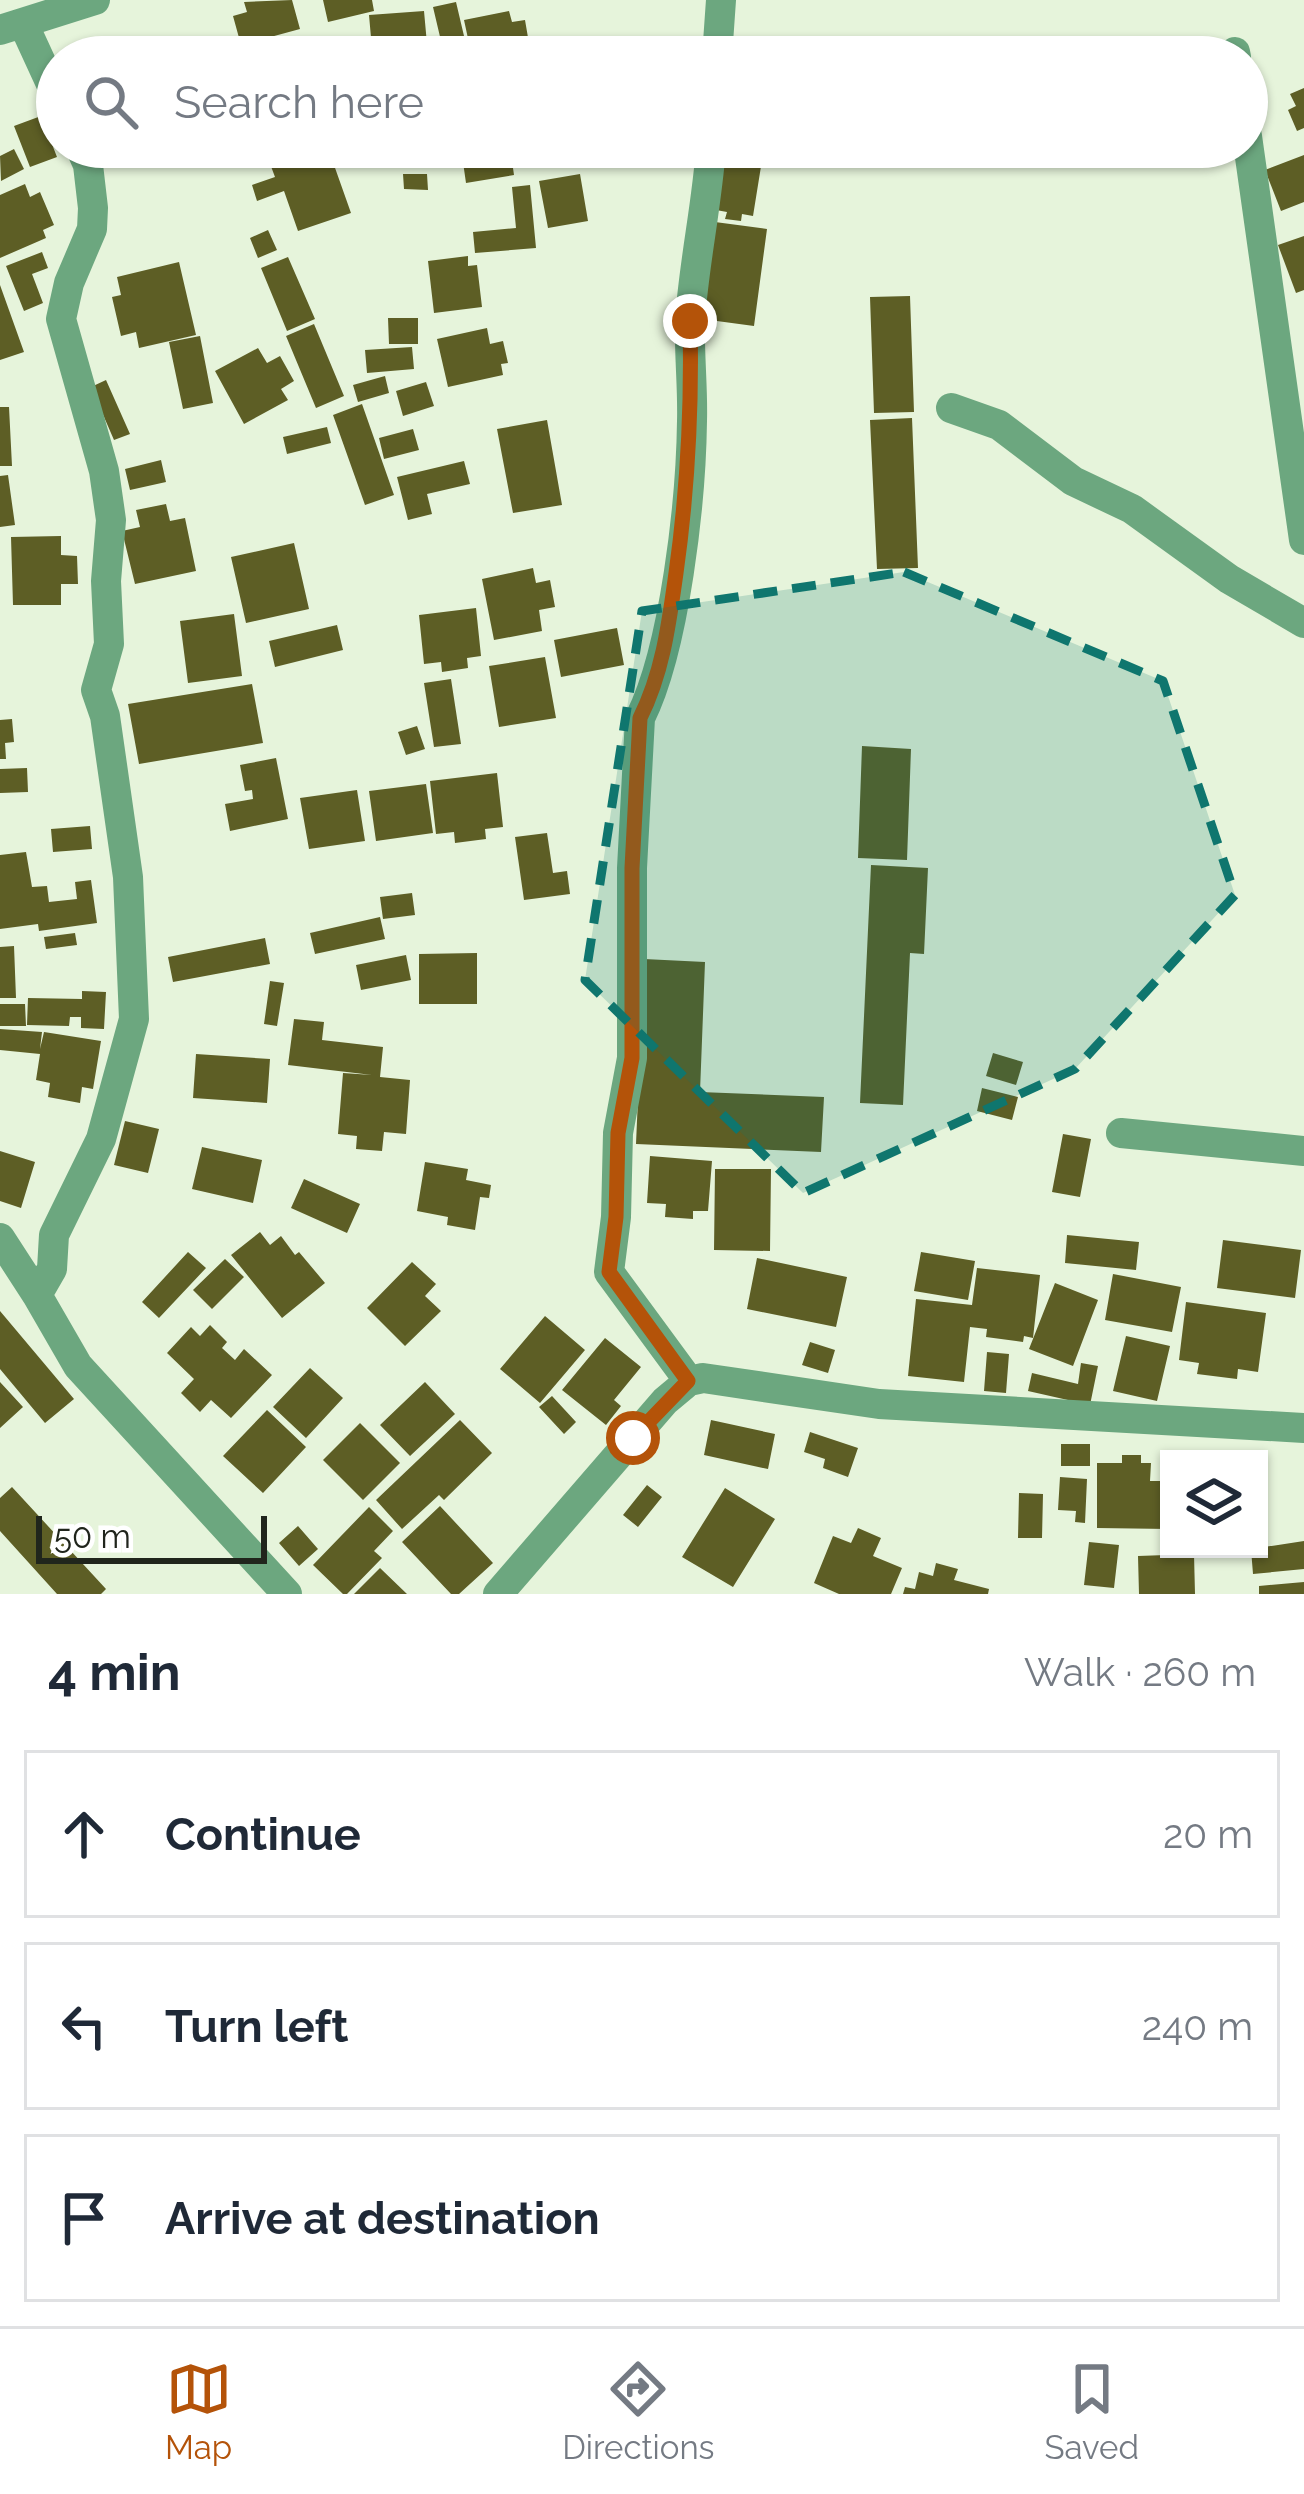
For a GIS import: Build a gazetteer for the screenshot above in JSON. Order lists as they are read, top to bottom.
{
  "scale_bar": "50 m",
  "page": {
    "search": "Search here",
    "scale": "50 m",
    "heading": ["4 min", "Walk · 260 m"],
    "list": [
      ["Continue", "20 m"],
      ["Turn left", "240 m"],
      "Arrive at destination"
    ],
    "nav": ["Map", "Directions", "Saved"]
  }
}
